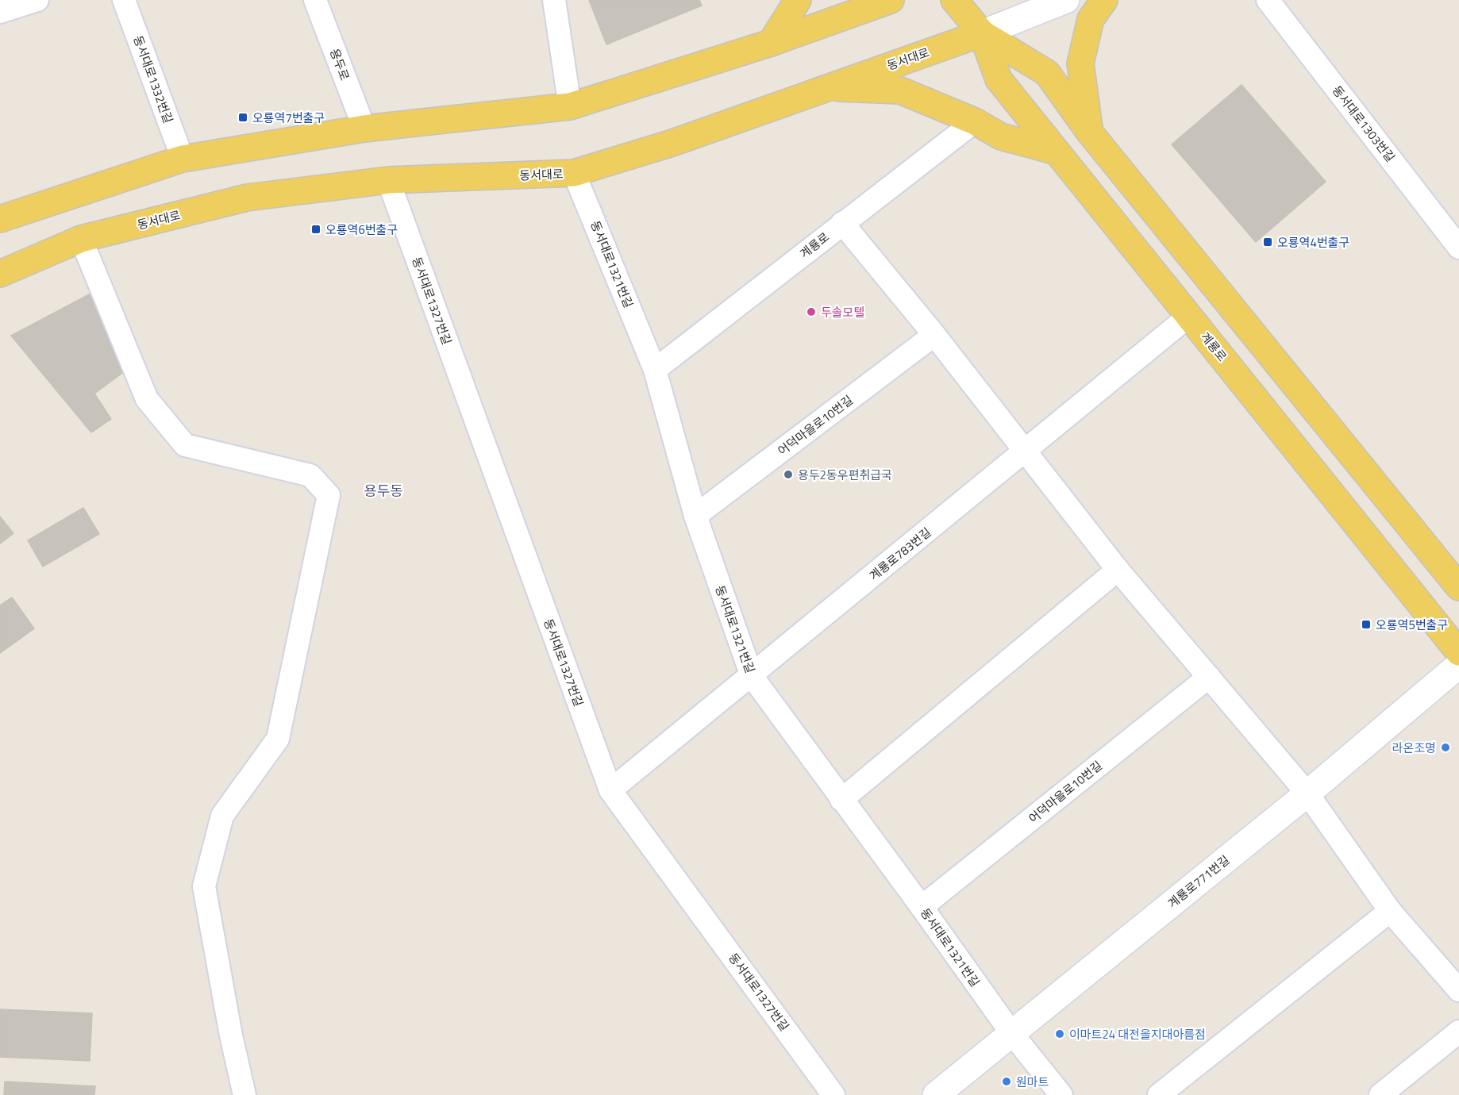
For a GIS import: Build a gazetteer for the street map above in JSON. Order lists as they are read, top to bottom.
{
  "streets": {
    "main road": ["동서대로", "계룡로"],
    "street": [
      "용두로",
      "동서대로1332번길",
      "동서대로1303번길",
      "동서대로1321번길",
      "동서대로1327번길",
      "어덕마을로10번길",
      "계룡로783번길",
      "계룡로771번길"
    ]
  },
  "crossings": [
    ["동서대로", "계룡로"],
    ["동서대로", "동서대로1321번길"],
    ["동서대로", "동서대로1327번길"],
    ["계룡로", "동서대로1321번길"],
    ["계룡로", "계룡로783번길"],
    ["동서대로1321번길", "어덕마을로10번길"],
    ["동서대로1321번길", "계룡로783번길"],
    ["동서대로1321번길", "계룡로771번길"],
    ["동서대로1327번길", "계룡로783번길"]
  ],
  "districts": ["용두동"],
  "places": {
    "transit": [
      "오룡역7번출구",
      "오룡역6번출구",
      "오룡역4번출구",
      "오룡역5번출구"
    ],
    "other": [
      "두솔모텔",
      "용두2동우편취급국",
      "라온조명",
      "이마트24 대전을지대아름점",
      "원마트"
    ]
  }
}
